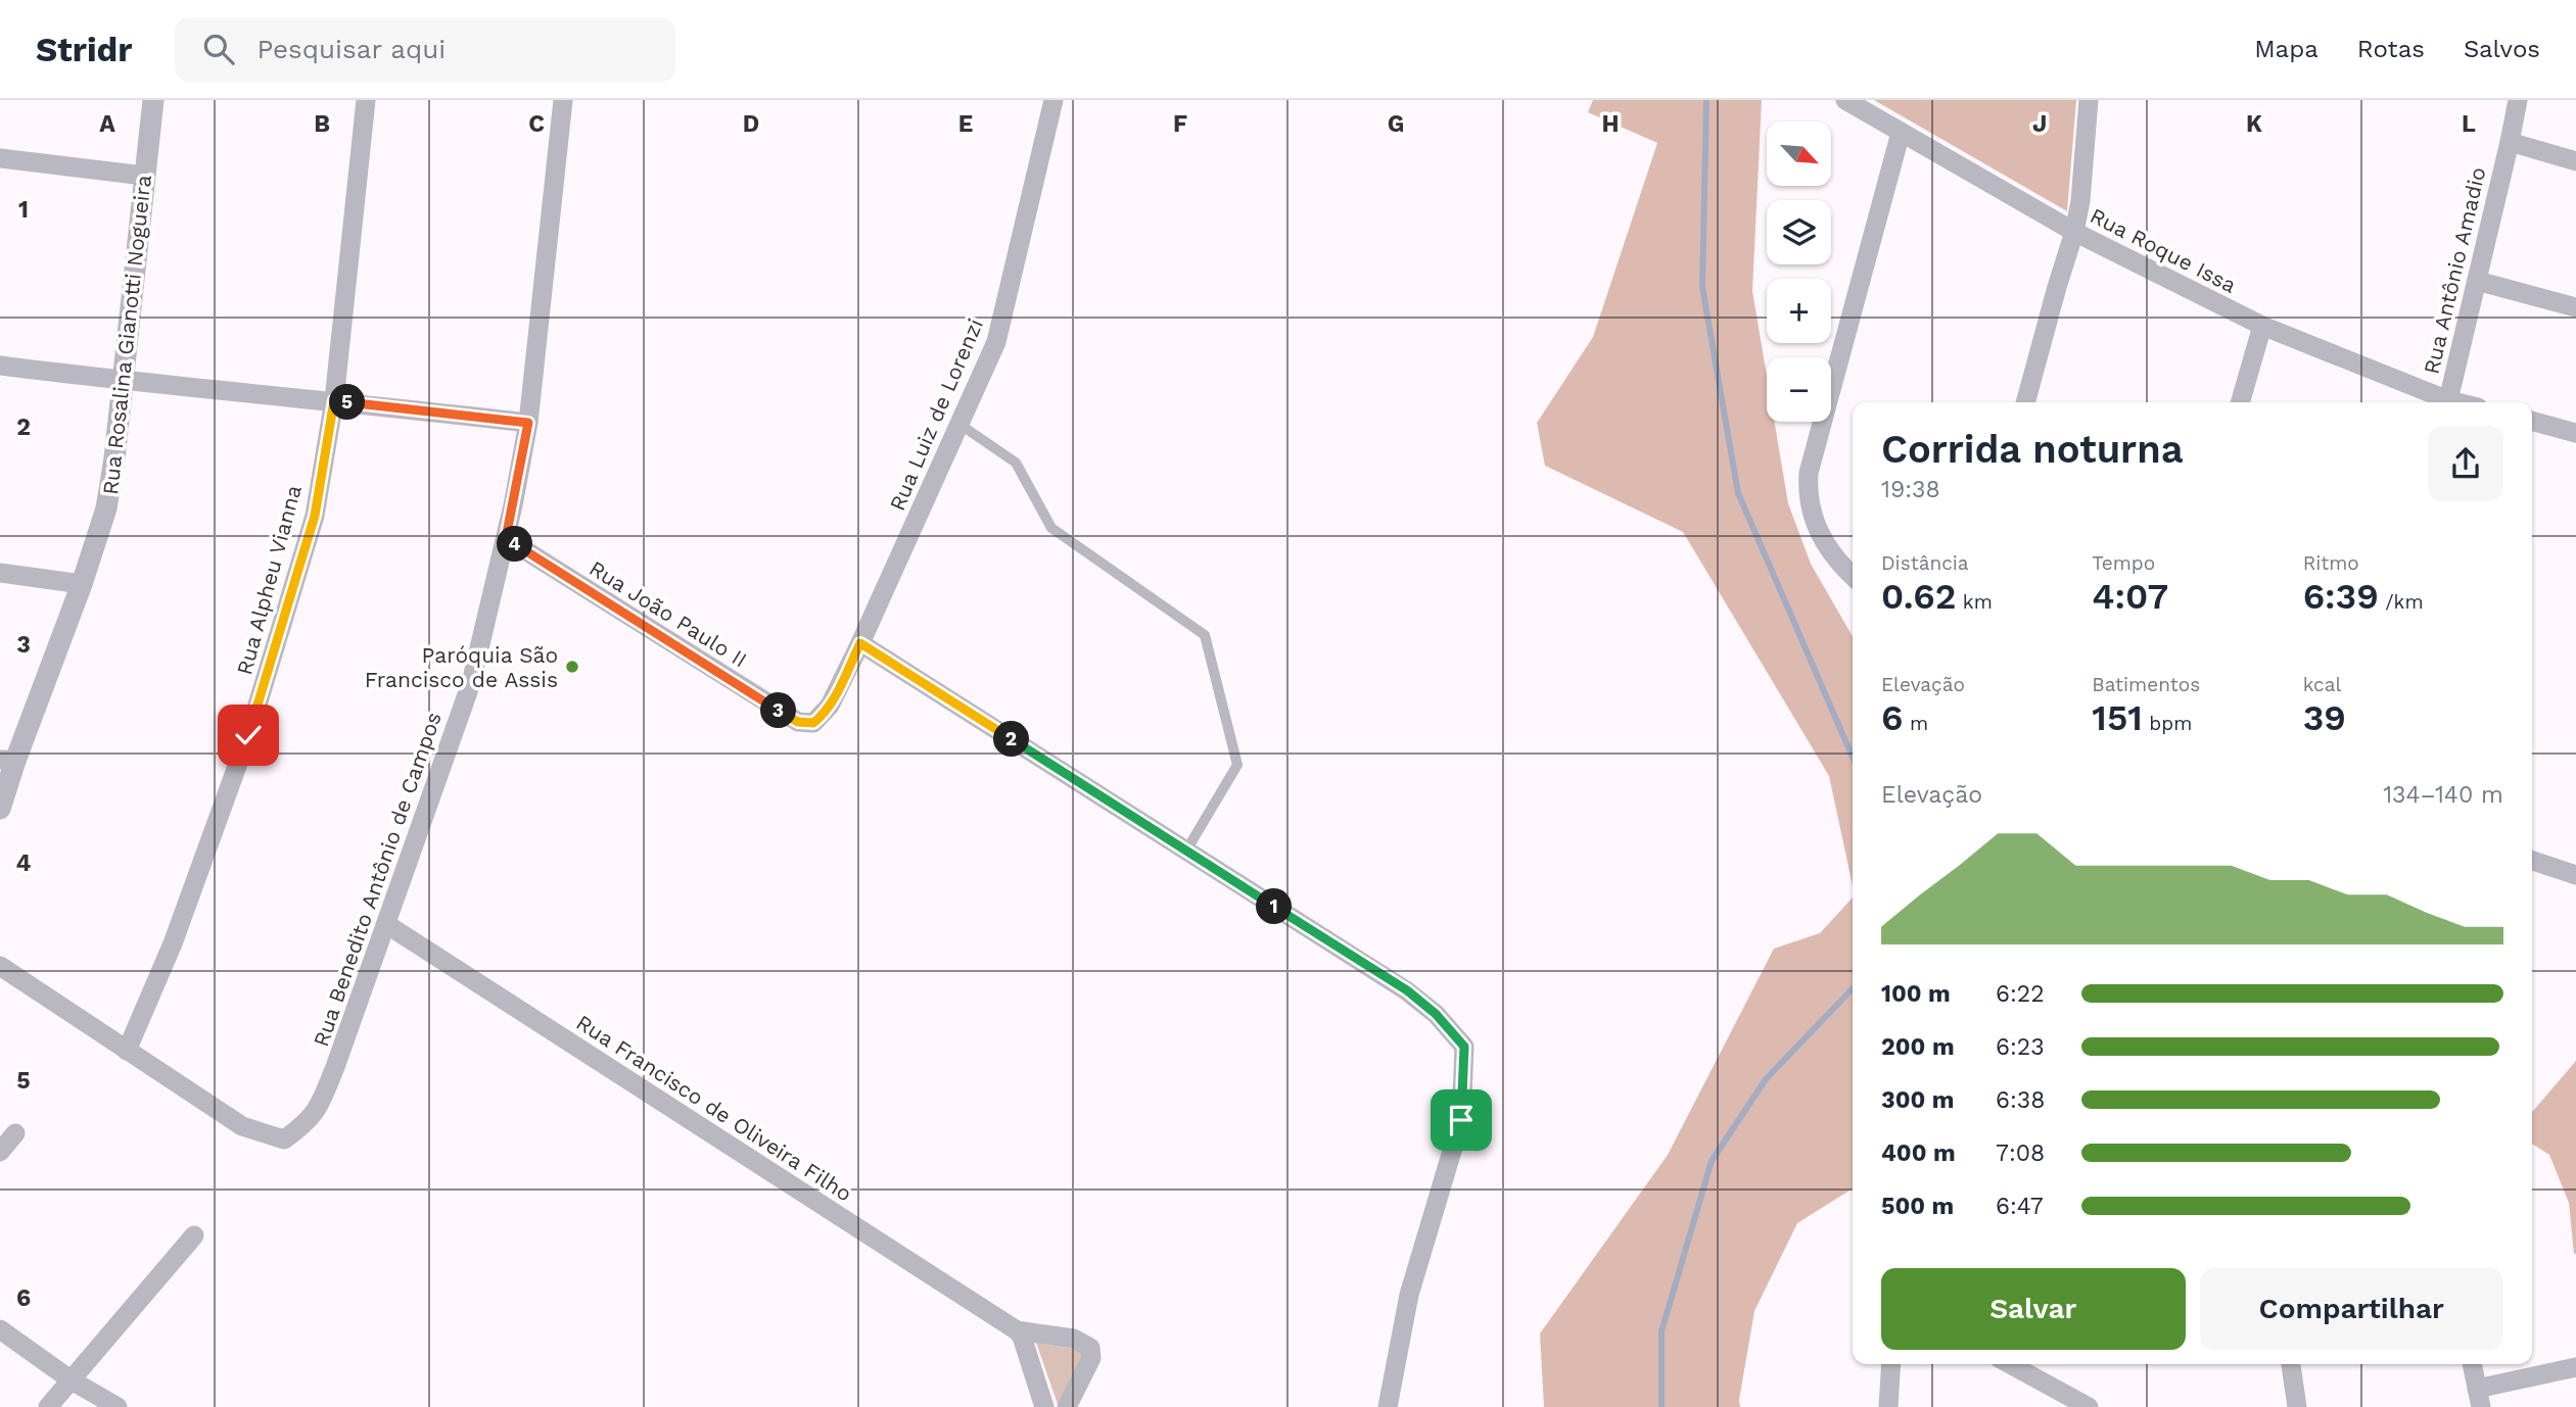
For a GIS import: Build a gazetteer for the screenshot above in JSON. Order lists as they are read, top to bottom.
{
  "streets": {
    "street": [
      "Rua Roque Issa",
      "Rua Antônio Amadio",
      "Rua Rosalina Gianotti Nogueira",
      "Rua Luiz de Lorenzi",
      "Rua Alpheu Vianna",
      "Rua João Paulo II",
      "Rua Benedito Antônio de Campos",
      "Rua Francisco de Oliveira Filho"
    ]
  },
  "crossings": [
    ["Rua Luiz de Lorenzi", "Rua João Paulo II"],
    ["Rua Alpheu Vianna", "Rua Benedito Antônio de Campos"],
    ["Rua João Paulo II", "Rua Benedito Antônio de Campos"],
    ["Rua Benedito Antônio de Campos", "Rua Francisco de Oliveira Filho"]
  ],
  "places": ["Paróquia São Francisco de Assis"],
  "north": "bottom right",
  "page": {
    "header": "Stridr",
    "search": "Pesquisar aqui",
    "nav": ["Mapa", "Rotas", "Salvos"],
    "map_buttons": ["+", "−"],
    "pins": [
      "5",
      "4",
      "3",
      "2",
      "1"
    ],
    "heading": ["Corrida noturna", "19:38"],
    "stats": [
      ["Distância", "0.62 km"],
      ["Tempo", "4:07"],
      ["Ritmo", "6:39 /km"],
      ["Elevação", "6 m"],
      ["Batimentos", "151 bpm"],
      ["kcal", "39"]
    ],
    "chart": ["Elevação", "134–140 m"],
    "list": [
      {
        "name": "100 m",
        "note": "6:22"
      },
      {
        "name": "200 m",
        "note": "6:23"
      },
      {
        "name": "300 m",
        "note": "6:38"
      },
      {
        "name": "400 m",
        "note": "7:08"
      },
      {
        "name": "500 m",
        "note": "6:47"
      }
    ],
    "buttons": ["Salvar", "Compartilhar"]
  },
  "grid": {
    "columns": [
      "A",
      "B",
      "C",
      "D",
      "E",
      "F",
      "G",
      "H",
      "J",
      "K",
      "L"
    ],
    "rows": [
      "1",
      "2",
      "3",
      "4",
      "5",
      "6"
    ]
  }
}
